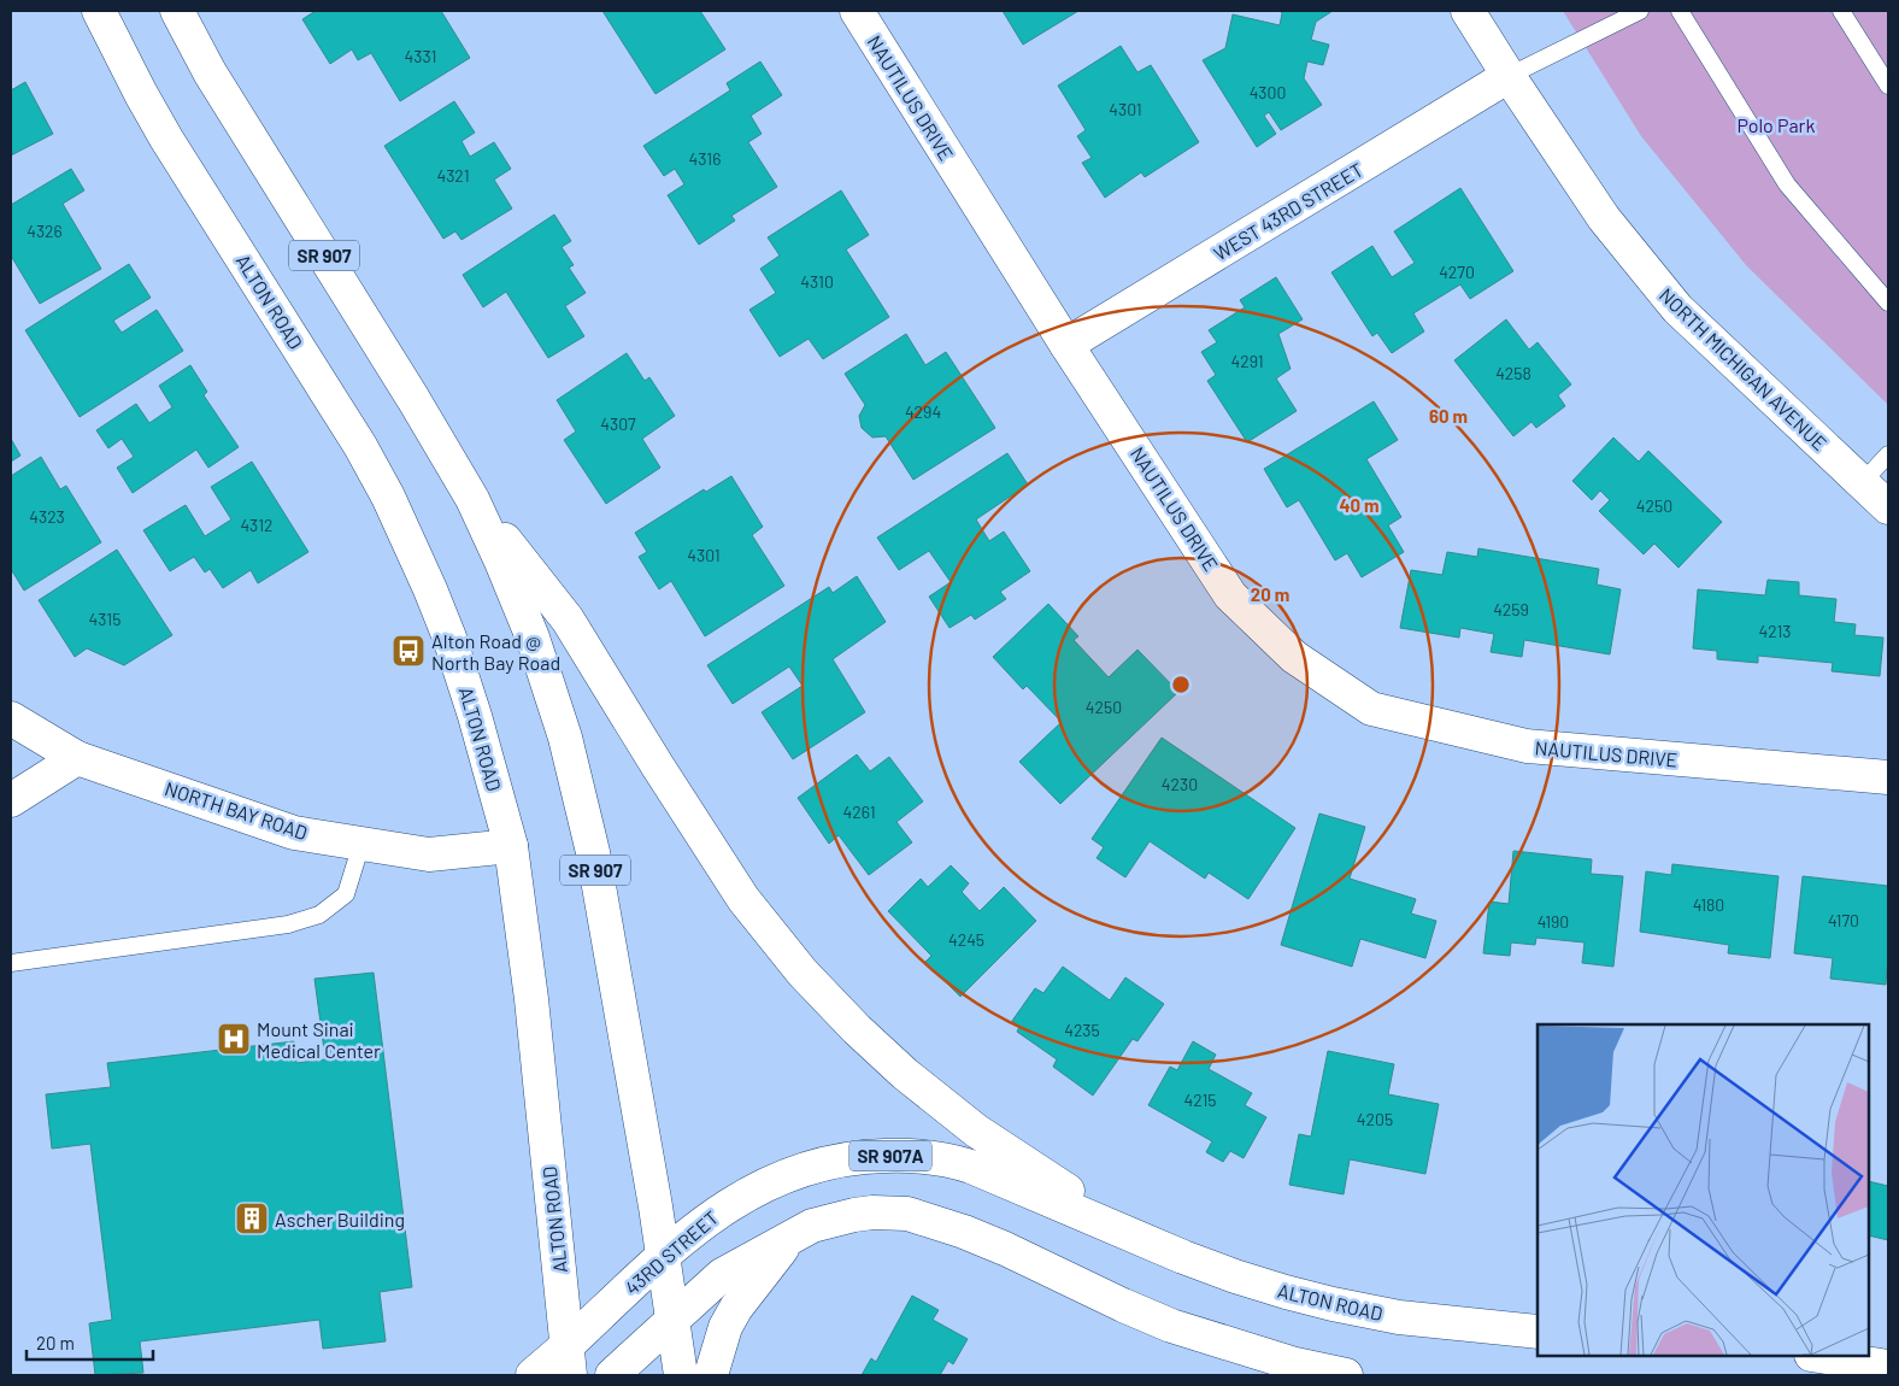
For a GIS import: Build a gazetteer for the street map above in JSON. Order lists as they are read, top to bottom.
{
  "streets": {
    "main road": [
      "NAUTILUS DRIVE",
      "WEST 43RD STREET",
      "SR 907",
      "ALTON ROAD",
      "NORTH MICHIGAN AVENUE",
      "NORTH BAY ROAD",
      "SR 907A",
      "43RD STREET"
    ]
  },
  "crossings": [
    ["NAUTILUS DRIVE", "WEST 43RD STREET"],
    ["WEST 43RD STREET", "NORTH MICHIGAN AVENUE"],
    ["SR 907", "43RD STREET"],
    ["ALTON ROAD", "NORTH BAY ROAD"],
    ["ALTON ROAD", "43RD STREET"]
  ],
  "parks": ["Polo Park"],
  "places": {
    "bus stop": ["Alton Road @ North Bay Road"],
    "hospital": ["Mount Sinai Medical Center"],
    "building": ["Ascher Building"]
  },
  "house_numbers": [
    "4331",
    "4300",
    "4301",
    "4316",
    "4321",
    "4326",
    "4270",
    "4310",
    "4291",
    "4258",
    "4294",
    "4307",
    "4250",
    "4323",
    "4312",
    "4301",
    "4259",
    "4315",
    "4213",
    "4250",
    "4230",
    "4261",
    "4180",
    "4170",
    "4190",
    "4245",
    "4235",
    "4215",
    "4205"
  ],
  "scale_bar": "20 m",
  "rings": ["60 m", "40 m", "20 m"]
}
